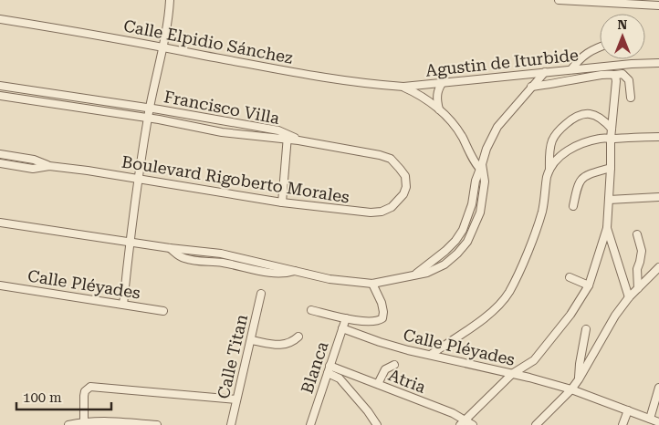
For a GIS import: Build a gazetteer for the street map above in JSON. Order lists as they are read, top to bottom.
{
  "streets": {
    "street": [
      "Calle Elpidio Sánchez",
      "Agustin de Iturbide",
      "Francisco Villa",
      "Boulevard Rigoberto Morales",
      "Calle Pléyades",
      "Calle Titan",
      "Blanca",
      "Atria"
    ]
  },
  "crossings": [
    ["Calle Elpidio Sánchez", "Agustin de Iturbide"],
    ["Francisco Villa", "Boulevard Rigoberto Morales"],
    ["Calle Pléyades", "Blanca"],
    ["Blanca", "Atria"]
  ],
  "scale_bar": "100 m",
  "north": "top"
}
